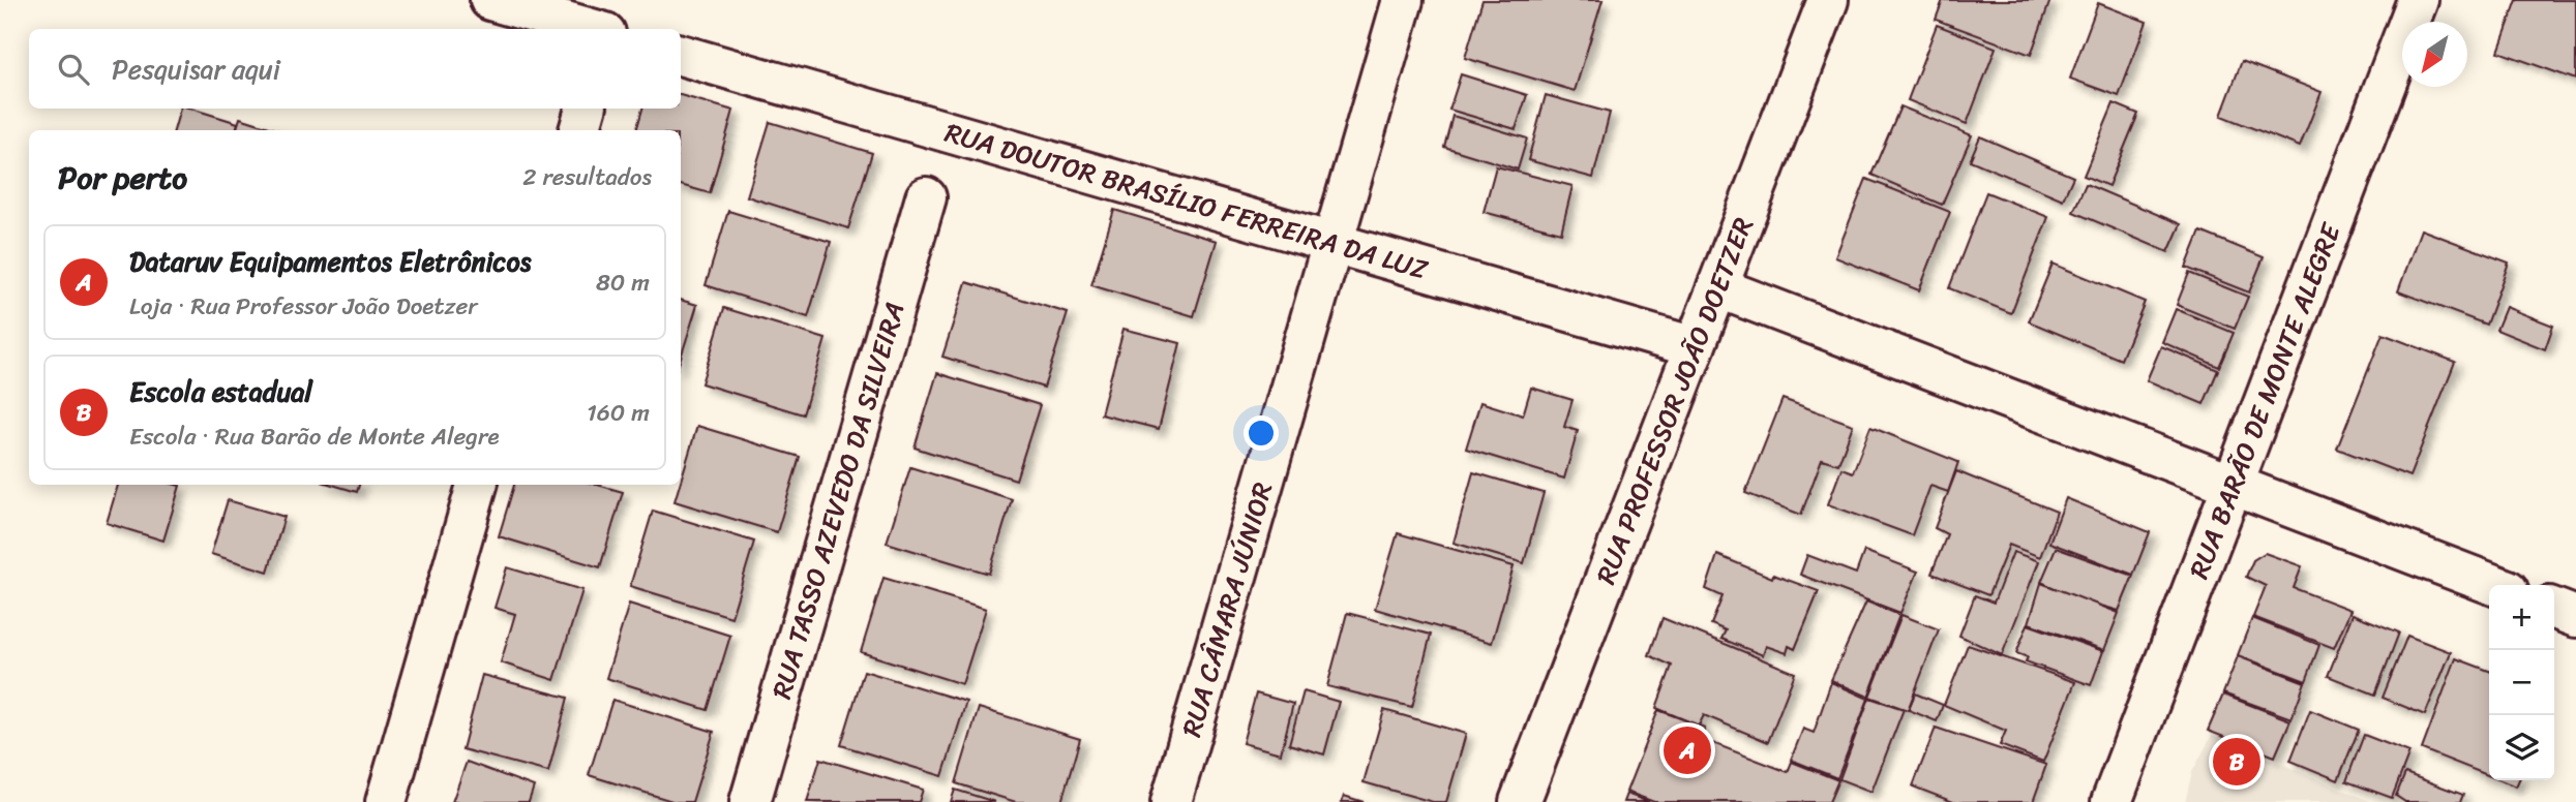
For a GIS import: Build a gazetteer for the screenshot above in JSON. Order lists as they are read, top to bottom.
{
  "streets": {
    "street": [
      "RUA DOUTOR BRASÍLIO FERREIRA DA LUZ",
      "RUA PROFESSOR JOÃO DOETZER",
      "RUA BARÃO DE MONTE ALEGRE",
      "RUA TASSO AZEVEDO DA SILVEIRA",
      "RUA CÂMARA JÚNIOR"
    ]
  },
  "crossings": [
    ["RUA DOUTOR BRASÍLIO FERREIRA DA LUZ", "RUA PROFESSOR JOÃO DOETZER"],
    ["RUA DOUTOR BRASÍLIO FERREIRA DA LUZ", "RUA CÂMARA JÚNIOR"]
  ],
  "north": "bottom left",
  "page": {
    "search": "Pesquisar aqui",
    "heading": ["Por perto", "2 resultados"],
    "list": [
      {
        "mark": "A",
        "name": "Dataruv Equipamentos Eletrônicos",
        "note": "Loja · Rua Professor João Doetzer",
        "value": "80 m"
      },
      {
        "mark": "B",
        "name": "Escola estadual",
        "note": "Escola · Rua Barão de Monte Alegre",
        "value": "160 m"
      }
    ],
    "map_buttons": ["+", "−"],
    "pins": ["A", "B"]
  }
}
